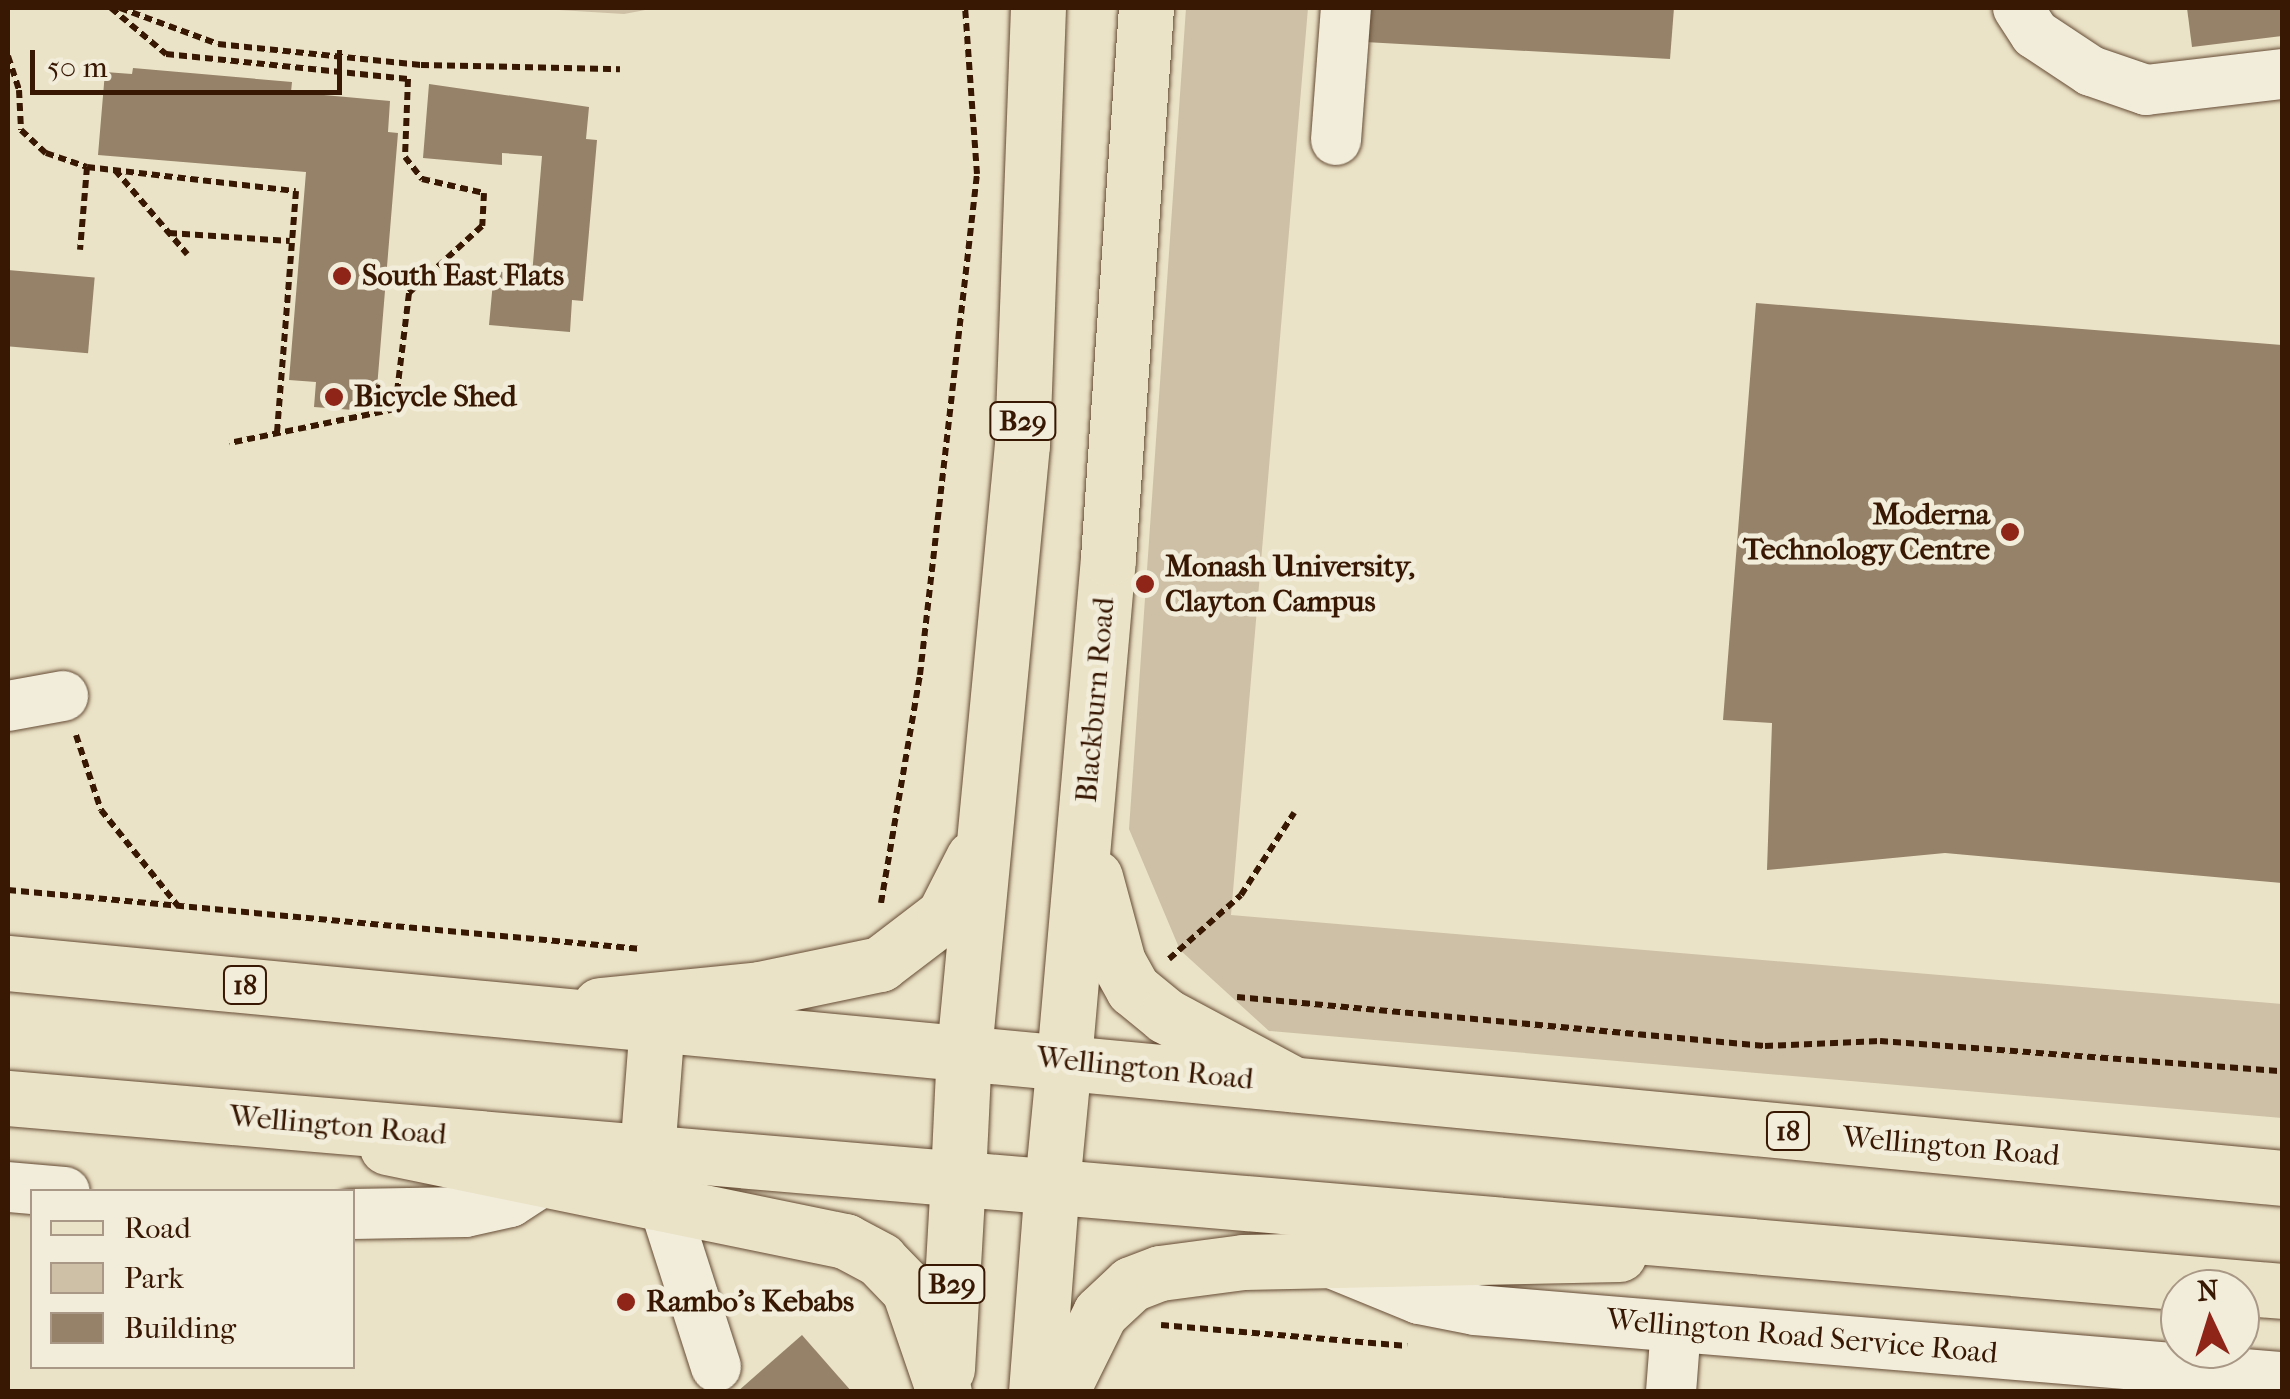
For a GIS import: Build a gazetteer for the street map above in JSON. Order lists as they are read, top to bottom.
{
  "streets": {
    "main road": [
      "B29",
      "Blackburn Road",
      "18",
      "Wellington Road"
    ],
    "street": ["Wellington Road Service Road"]
  },
  "crossings": [
    ["B29", "Wellington Road"],
    ["Blackburn Road", "Wellington Road"]
  ],
  "places": [
    "South East Flats",
    "Bicycle Shed",
    "Moderna Technology Centre",
    "Monash University, Clayton Campus",
    "Rambo's Kebabs"
  ],
  "legend": ["Road", "Park", "Building"],
  "scale_bar": "50 m",
  "north": "top"
}
